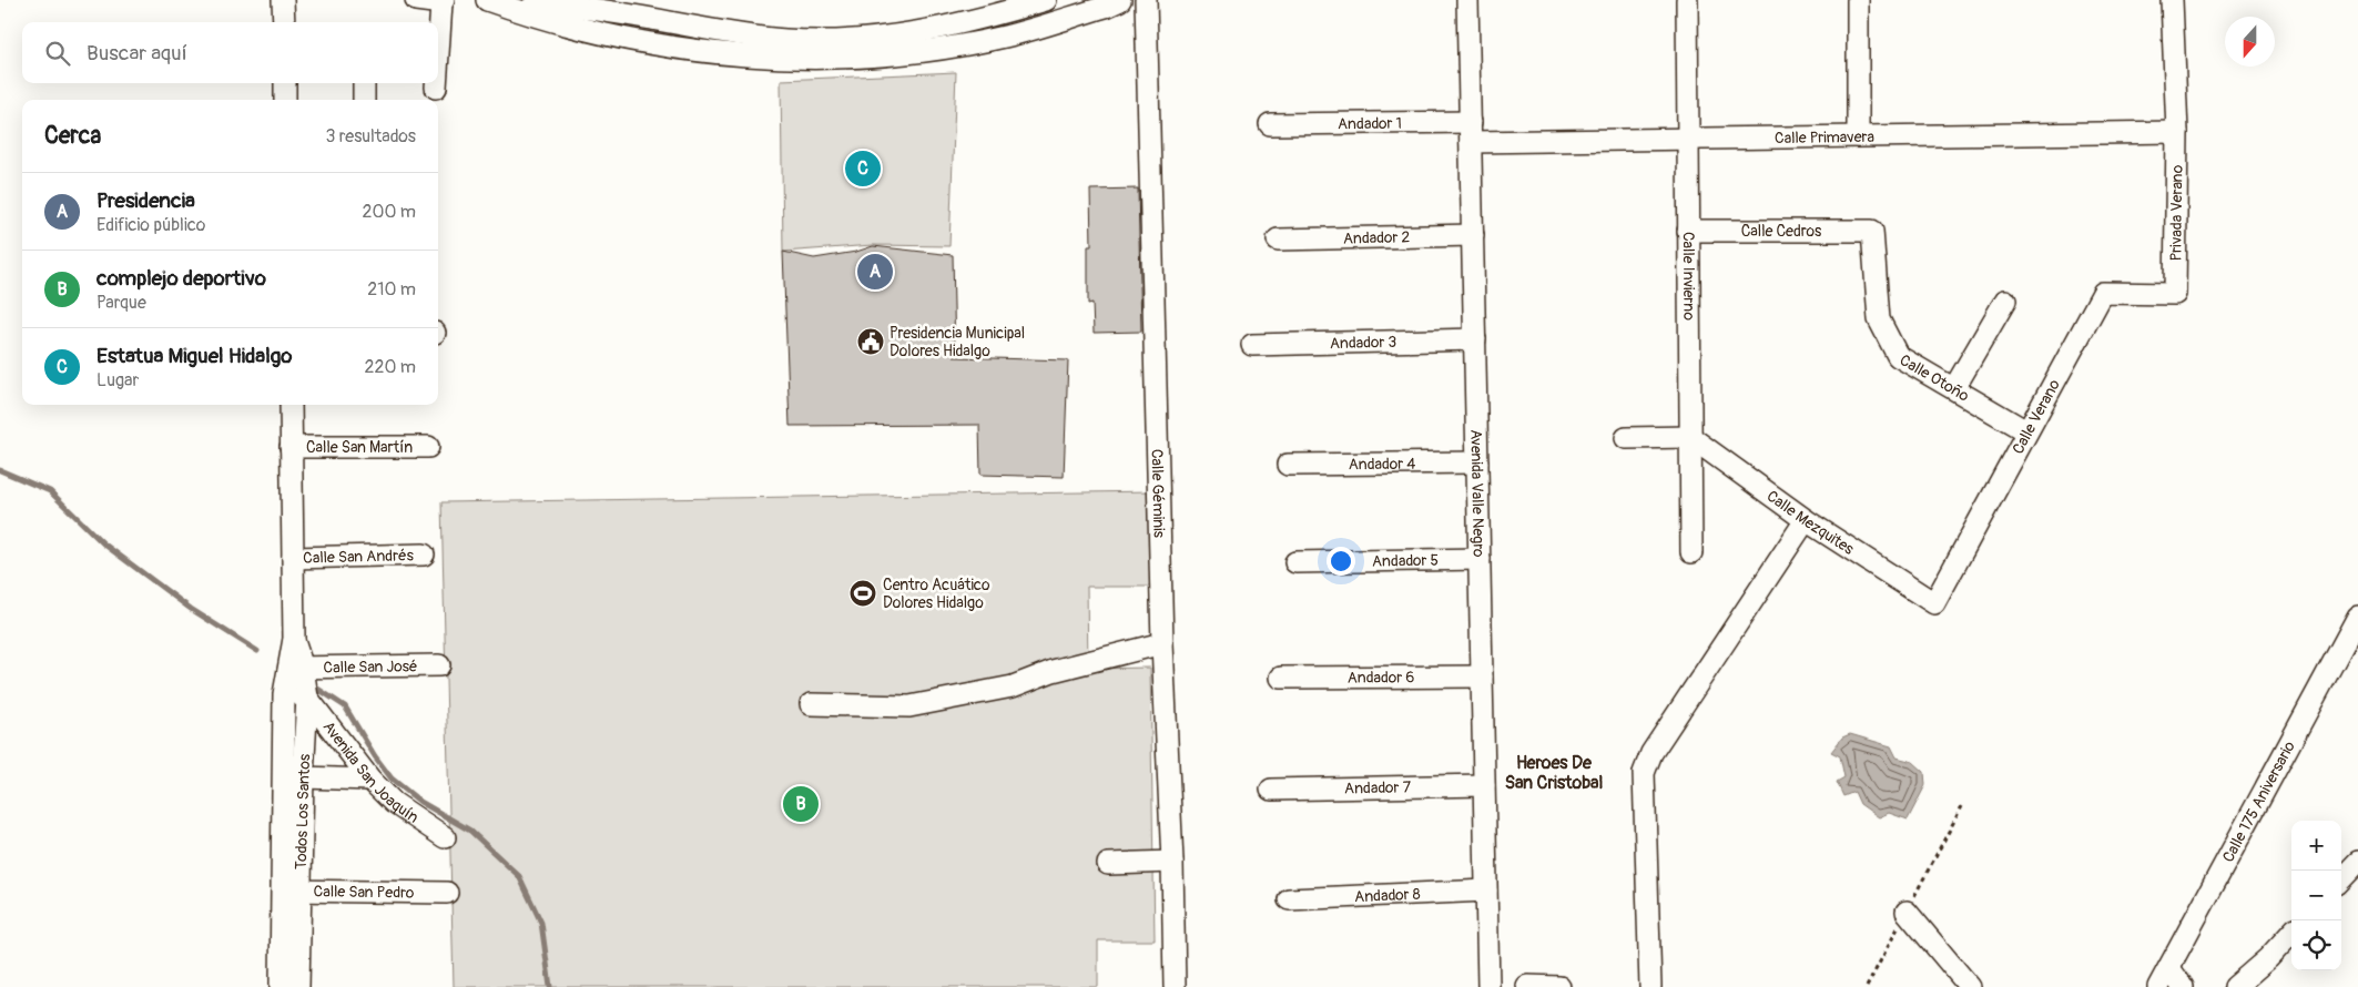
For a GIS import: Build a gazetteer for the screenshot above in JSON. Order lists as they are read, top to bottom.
{
  "streets": {
    "street": [
      "Andador 1",
      "Calle Primavera",
      "Privada Verano",
      "Calle Cedros",
      "Andador 2",
      "Calle Invierno",
      "Andador 3",
      "Calle Otoño",
      "Calle Verano",
      "Calle San Martín",
      "Andador 4",
      "Calle Géminis",
      "Avenida Valle Negro",
      "Calle Mezquites",
      "Calle San Andrés",
      "Andador 5",
      "Calle San José",
      "Andador 6",
      "Avenida San Joaquín",
      "Andador 7",
      "Calle 175 Aniversario",
      "Todos Los Santos",
      "Calle San Pedro",
      "Andador 8"
    ]
  },
  "crossings": [
    ["Andador 1", "Avenida Valle Negro"],
    ["Calle Primavera", "Privada Verano"],
    ["Calle Primavera", "Calle Invierno"],
    ["Calle Primavera", "Avenida Valle Negro"],
    ["Privada Verano", "Calle Verano"],
    ["Calle Cedros", "Calle Invierno"],
    ["Calle Cedros", "Calle Otoño"],
    ["Andador 2", "Avenida Valle Negro"],
    ["Calle Invierno", "Calle Mezquites"],
    ["Andador 3", "Avenida Valle Negro"],
    ["Calle Otoño", "Calle Verano"],
    ["Calle Verano", "Calle Mezquites"],
    ["Calle San Martín", "Todos Los Santos"],
    ["Andador 4", "Avenida Valle Negro"],
    ["Avenida Valle Negro", "Andador 5"],
    ["Avenida Valle Negro", "Andador 6"],
    ["Avenida Valle Negro", "Andador 7"],
    ["Avenida Valle Negro", "Andador 8"],
    ["Calle San Andrés", "Todos Los Santos"],
    ["Calle San José", "Todos Los Santos"],
    ["Avenida San Joaquín", "Todos Los Santos"],
    ["Todos Los Santos", "Calle San Pedro"]
  ],
  "districts": ["Heroes De San Cristobal"],
  "places": {
    "public building": ["Presidencia Municipal Dolores Hidalgo"],
    "sports": ["Centro Acuático Dolores Hidalgo"]
  },
  "north": "bottom",
  "page": {
    "search": "Buscar aquí",
    "heading": ["Cerca", "3 resultados"],
    "pins": ["C", "A", "B"],
    "list": [
      {
        "mark": "A",
        "name": "Presidencia",
        "note": "Edificio público",
        "value": "200 m"
      },
      {
        "mark": "B",
        "name": "complejo deportivo",
        "note": "Parque",
        "value": "210 m"
      },
      {
        "mark": "C",
        "name": "Estatua Miguel Hidalgo",
        "note": "Lugar",
        "value": "220 m"
      }
    ],
    "map_buttons": ["+", "−"]
  }
}
